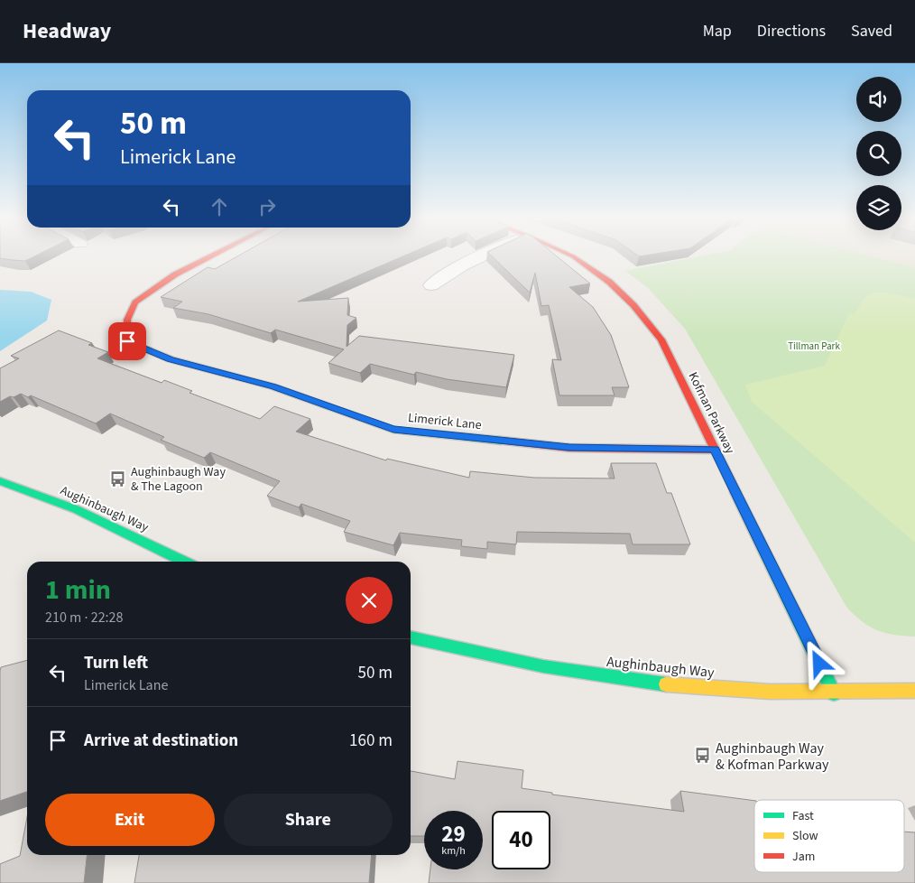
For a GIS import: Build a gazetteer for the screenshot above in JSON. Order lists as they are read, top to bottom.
{
  "streets": {
    "street": ["Kofman Parkway", "Limerick Lane", "Aughinbaugh Way"]
  },
  "crossings": [
    ["Kofman Parkway", "Limerick Lane"],
    ["Kofman Parkway", "Aughinbaugh Way"]
  ],
  "parks": ["Tillman Park"],
  "places": {
    "bus stop": ["Aughinbaugh Way & The Lagoon", "Aughinbaugh Way & Kofman Parkway"]
  },
  "legend": ["Fast", "Slow", "Jam"],
  "page": {
    "header": "Headway",
    "nav": ["Map", "Directions", "Saved"],
    "turn": ["50 m", "Limerick Lane"],
    "heading": ["1 min", "210 m · 22:28"],
    "list": [
      {
        "name": "Turn left",
        "note": "Limerick Lane",
        "value": "50 m"
      },
      {
        "name": "Arrive at destination",
        "value": "160 m"
      }
    ],
    "buttons": ["Exit", "Share"],
    "speed": "29 km/h",
    "limit": "40"
  }
}
